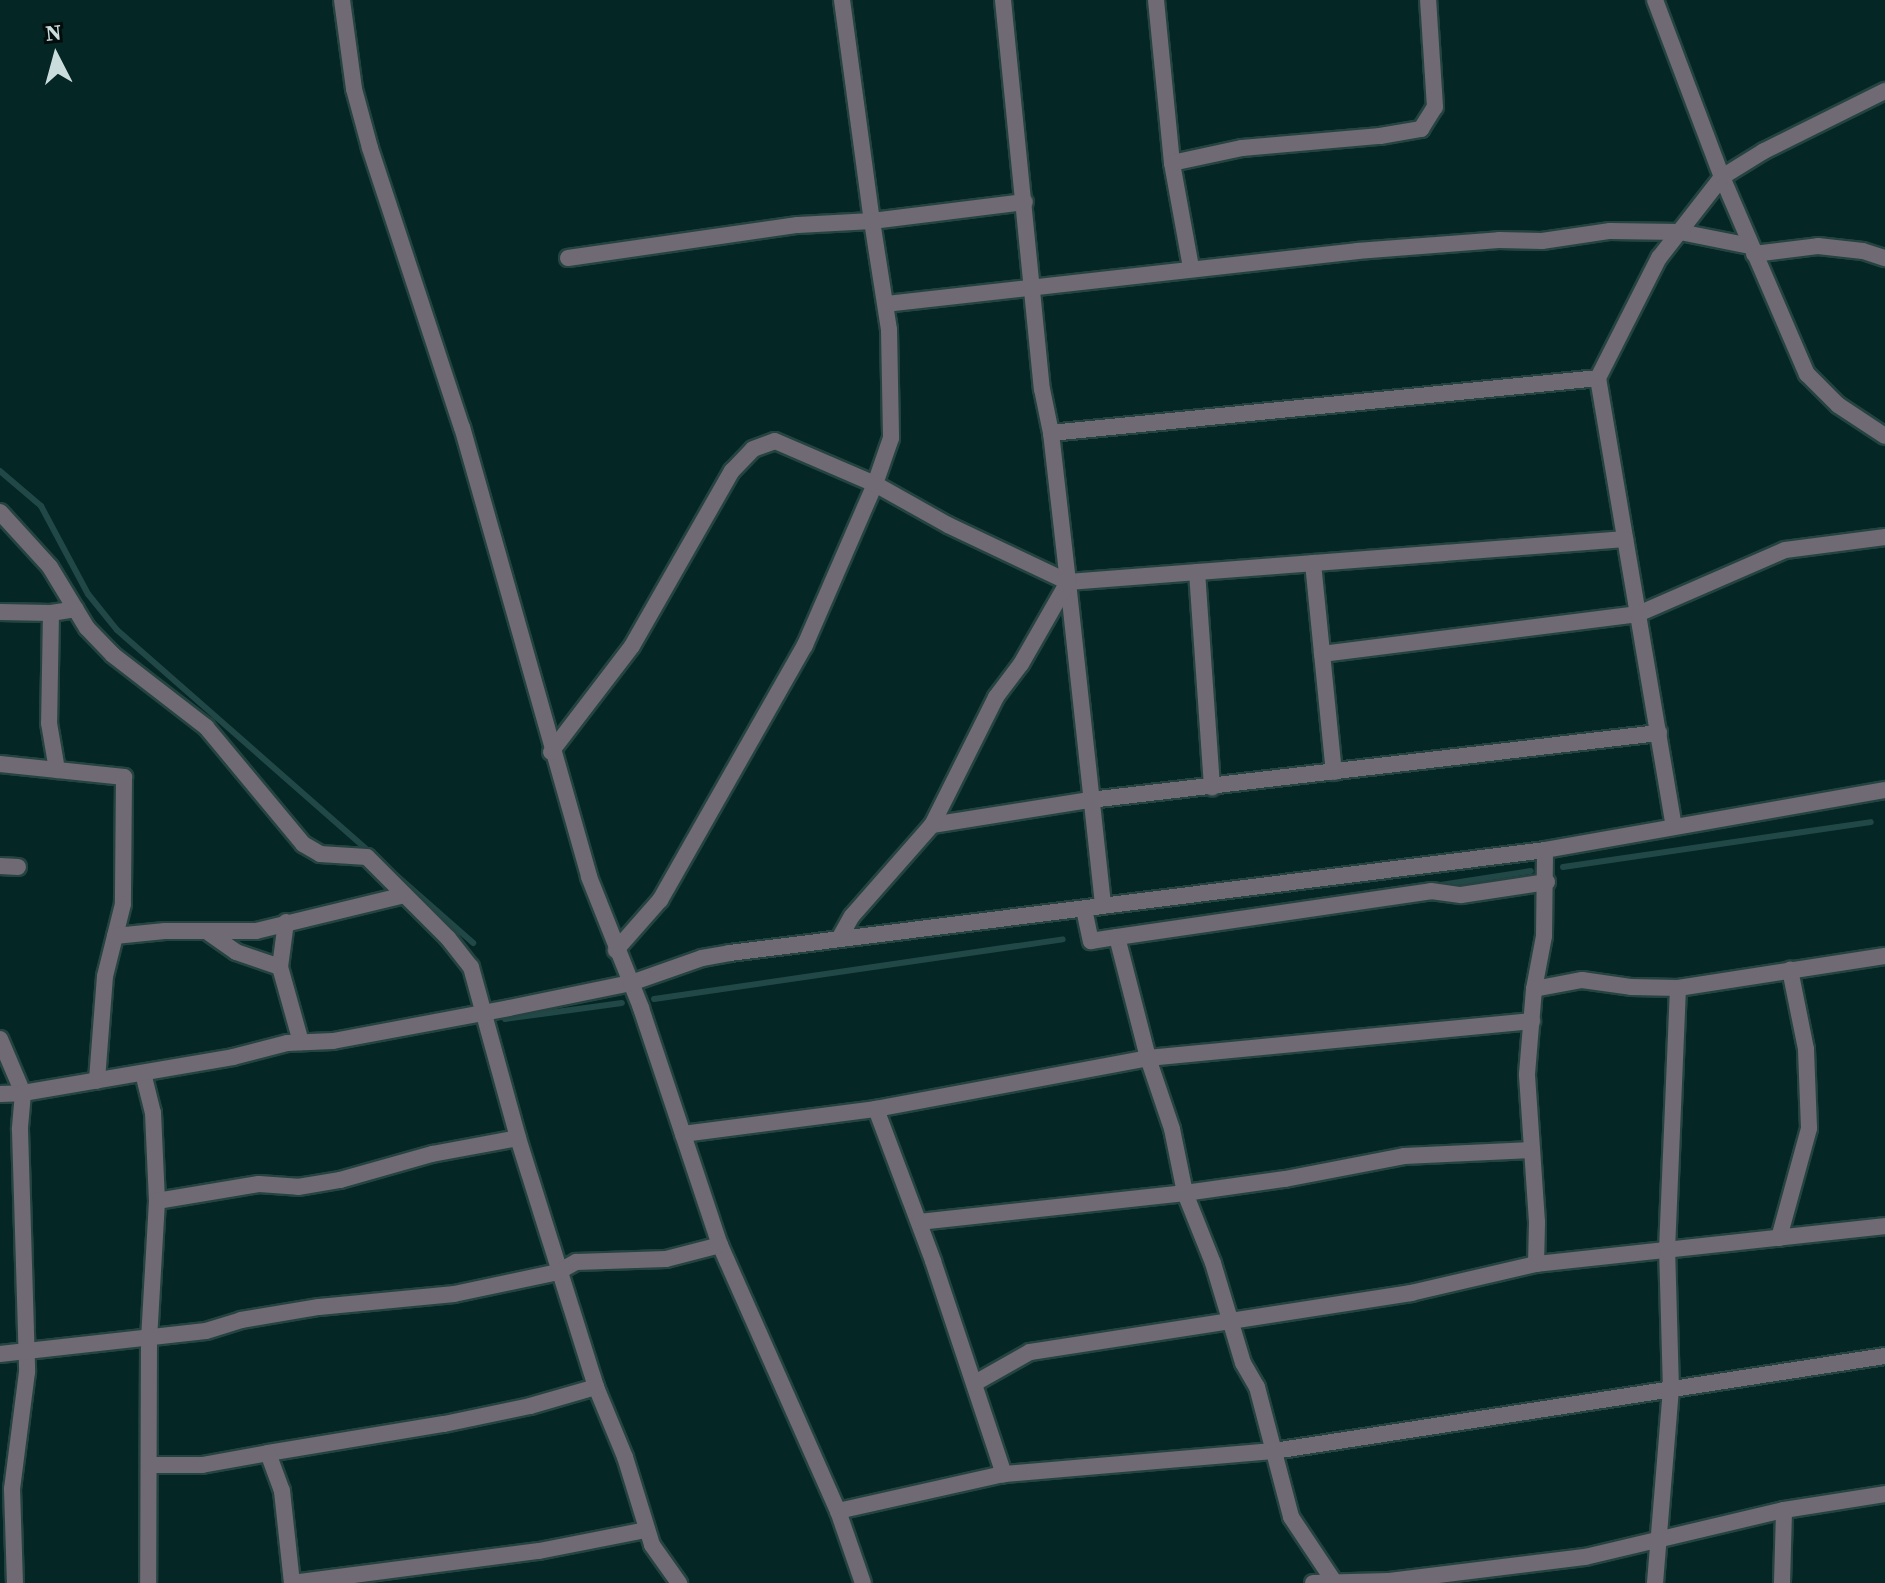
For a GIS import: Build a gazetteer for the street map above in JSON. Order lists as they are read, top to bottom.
{
  "north": "top"
}
